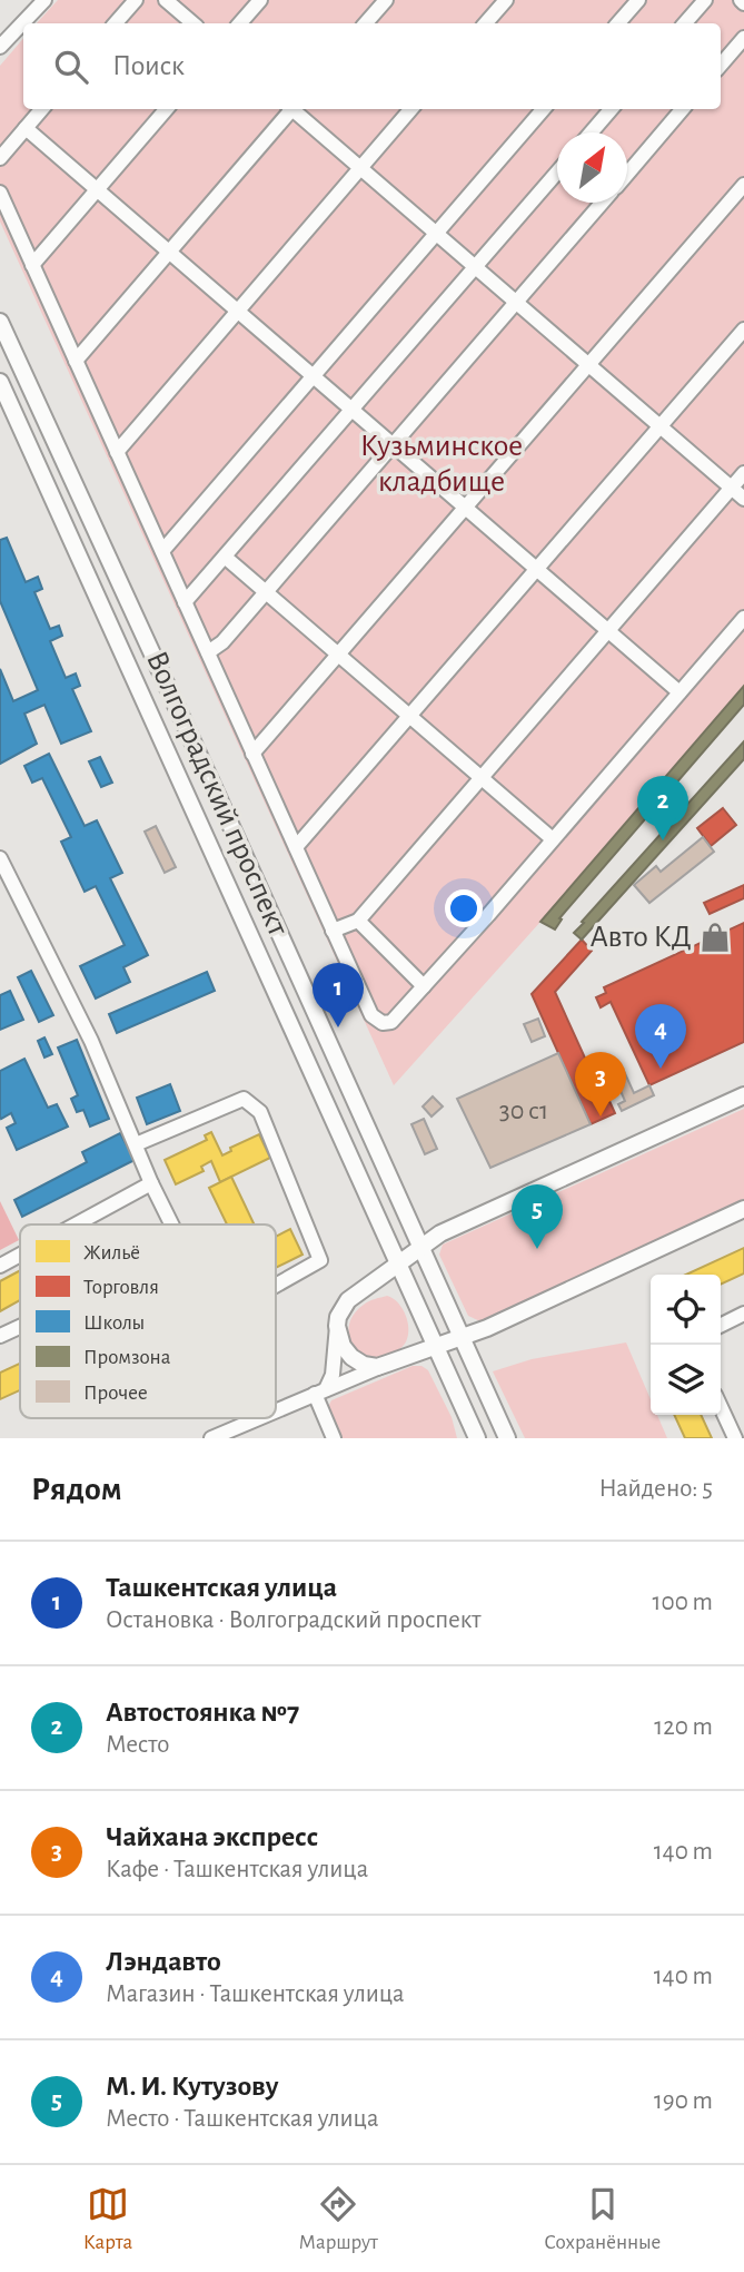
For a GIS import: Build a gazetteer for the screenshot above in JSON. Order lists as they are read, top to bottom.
{
  "streets": {
    "main road": ["Волгоградский проспект"]
  },
  "parks": ["Кузьминское кладбище"],
  "places": {
    "shop": ["Авто КД"]
  },
  "house_numbers": ["30 с1"],
  "legend": [
    "Жильё",
    "Торговля",
    "Школы",
    "Промзона",
    "Прочее"
  ],
  "north": "top right",
  "page": {
    "search": "Поиск",
    "pins": [
      "2",
      "1",
      "4",
      "3",
      "5"
    ],
    "heading": ["Рядом", "Найдено: 5"],
    "list": [
      {
        "mark": "1",
        "name": "Ташкентская улица",
        "note": "Остановка · Волгоградский проспект",
        "value": "100 m"
      },
      {
        "mark": "2",
        "name": "Автостоянка №7",
        "note": "Место",
        "value": "120 m"
      },
      {
        "mark": "3",
        "name": "Чайхана экспресс",
        "note": "Кафе · Ташкентская улица",
        "value": "140 m"
      },
      {
        "mark": "4",
        "name": "Лэндавто",
        "note": "Магазин · Ташкентская улица",
        "value": "140 m"
      },
      {
        "mark": "5",
        "name": "М. И. Кутузову",
        "note": "Место · Ташкентская улица",
        "value": "190 m"
      }
    ],
    "nav": ["Карта", "Маршрут", "Сохранённые"]
  }
}
